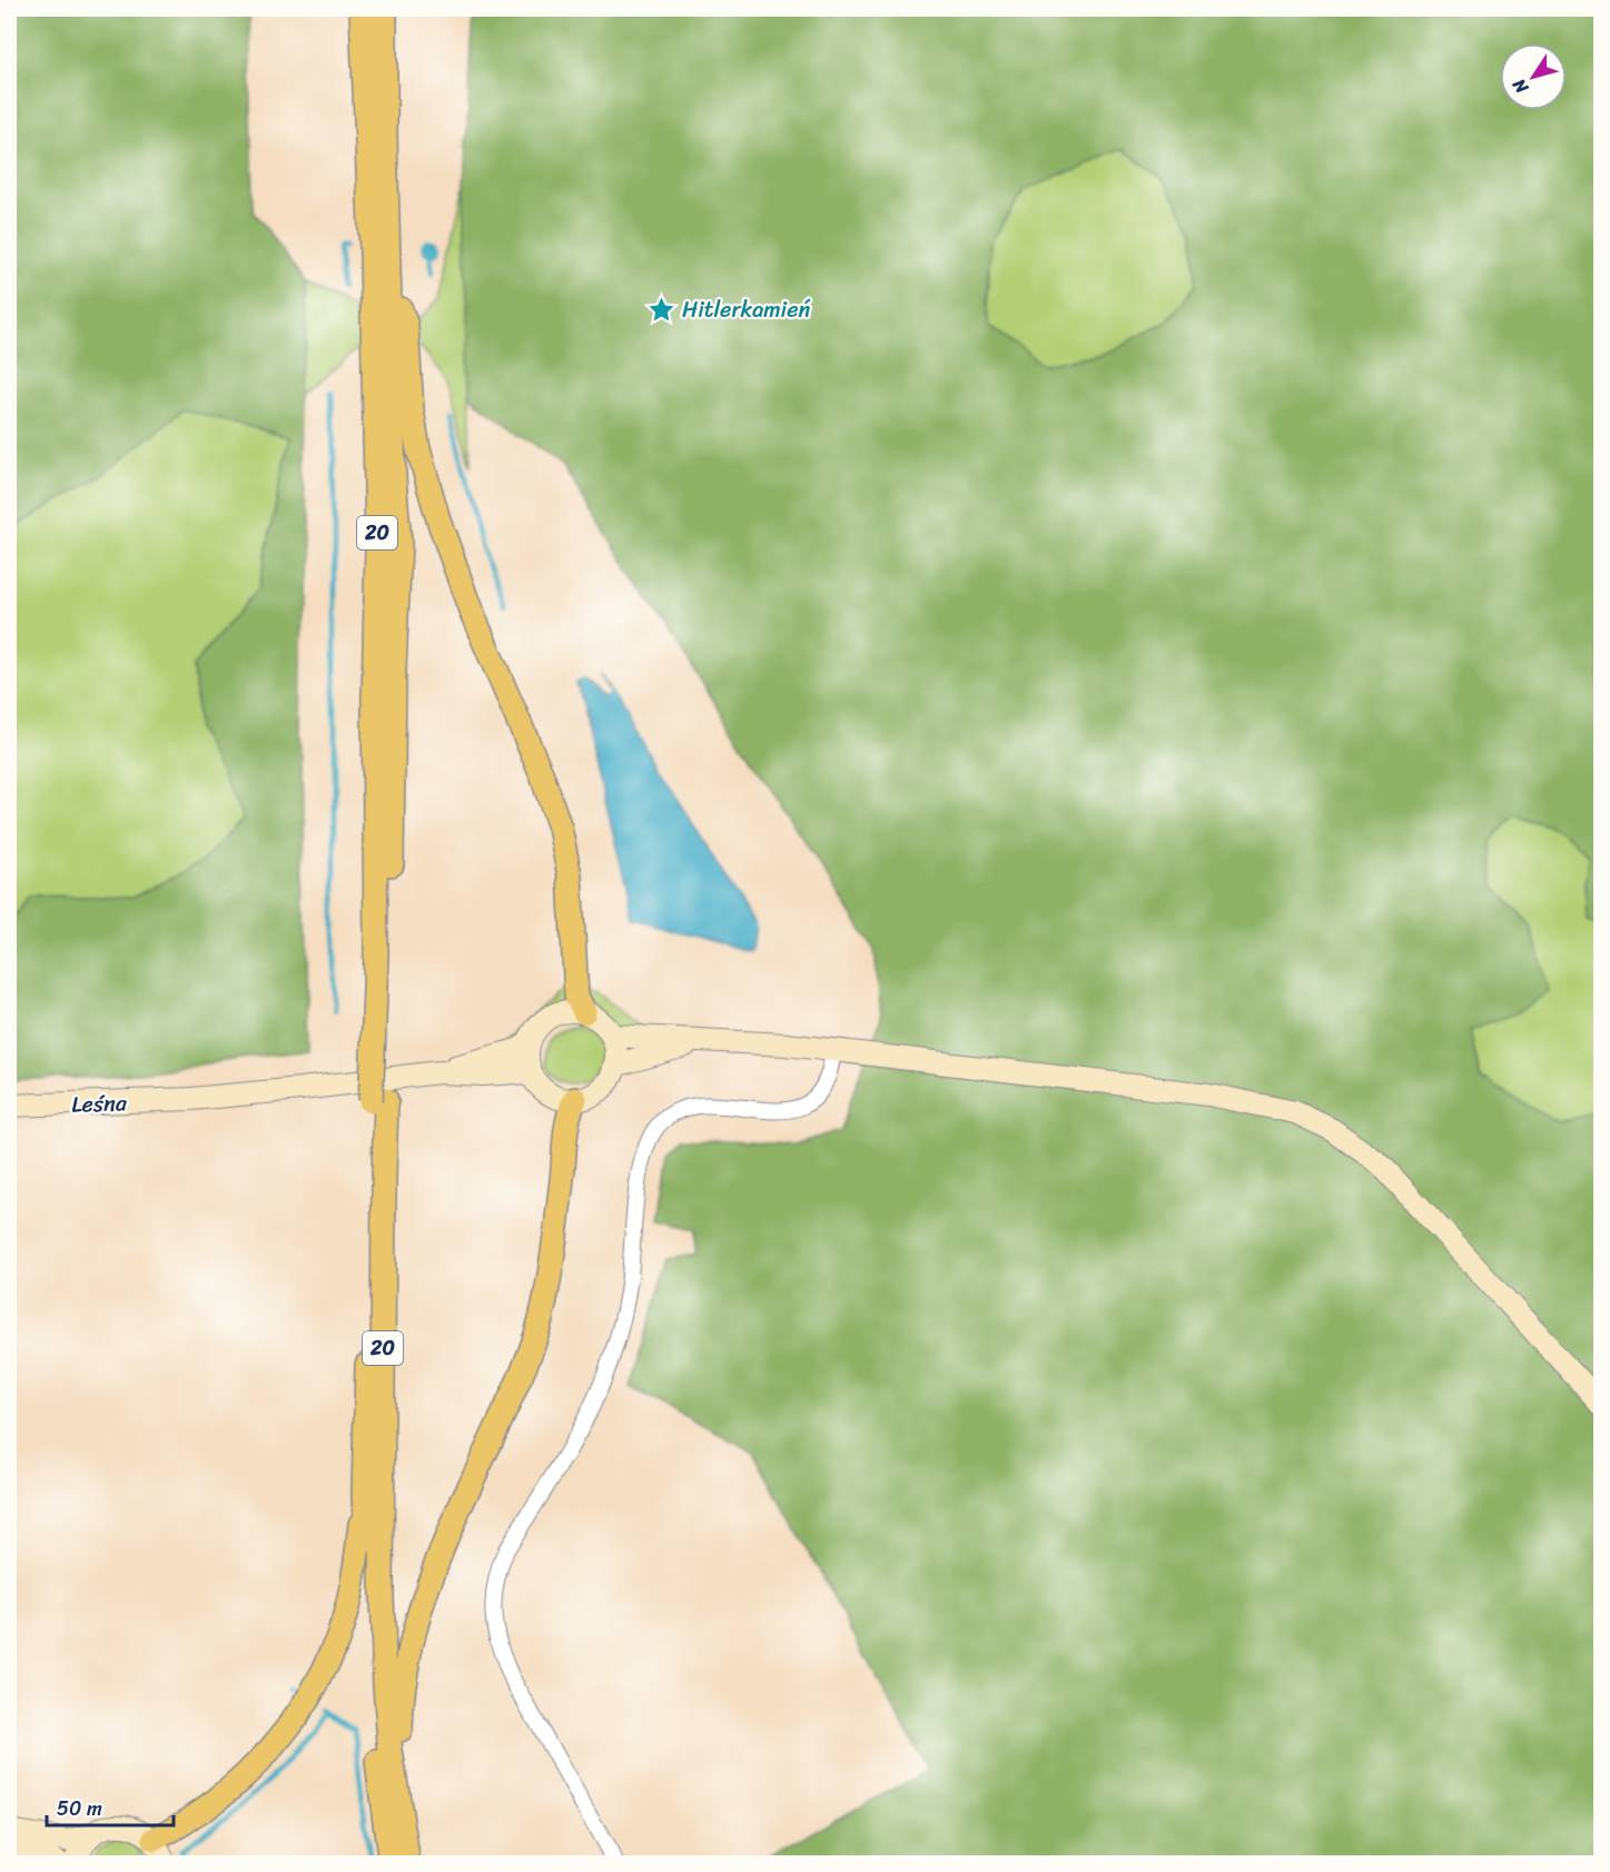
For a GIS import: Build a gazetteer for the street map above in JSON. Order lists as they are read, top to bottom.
{
  "streets": {
    "main road": ["20"],
    "street": ["Leśna"]
  },
  "places": {
    "place": ["Hitlerkamień"]
  },
  "scale_bar": "50 m",
  "north": "bottom left"
}
